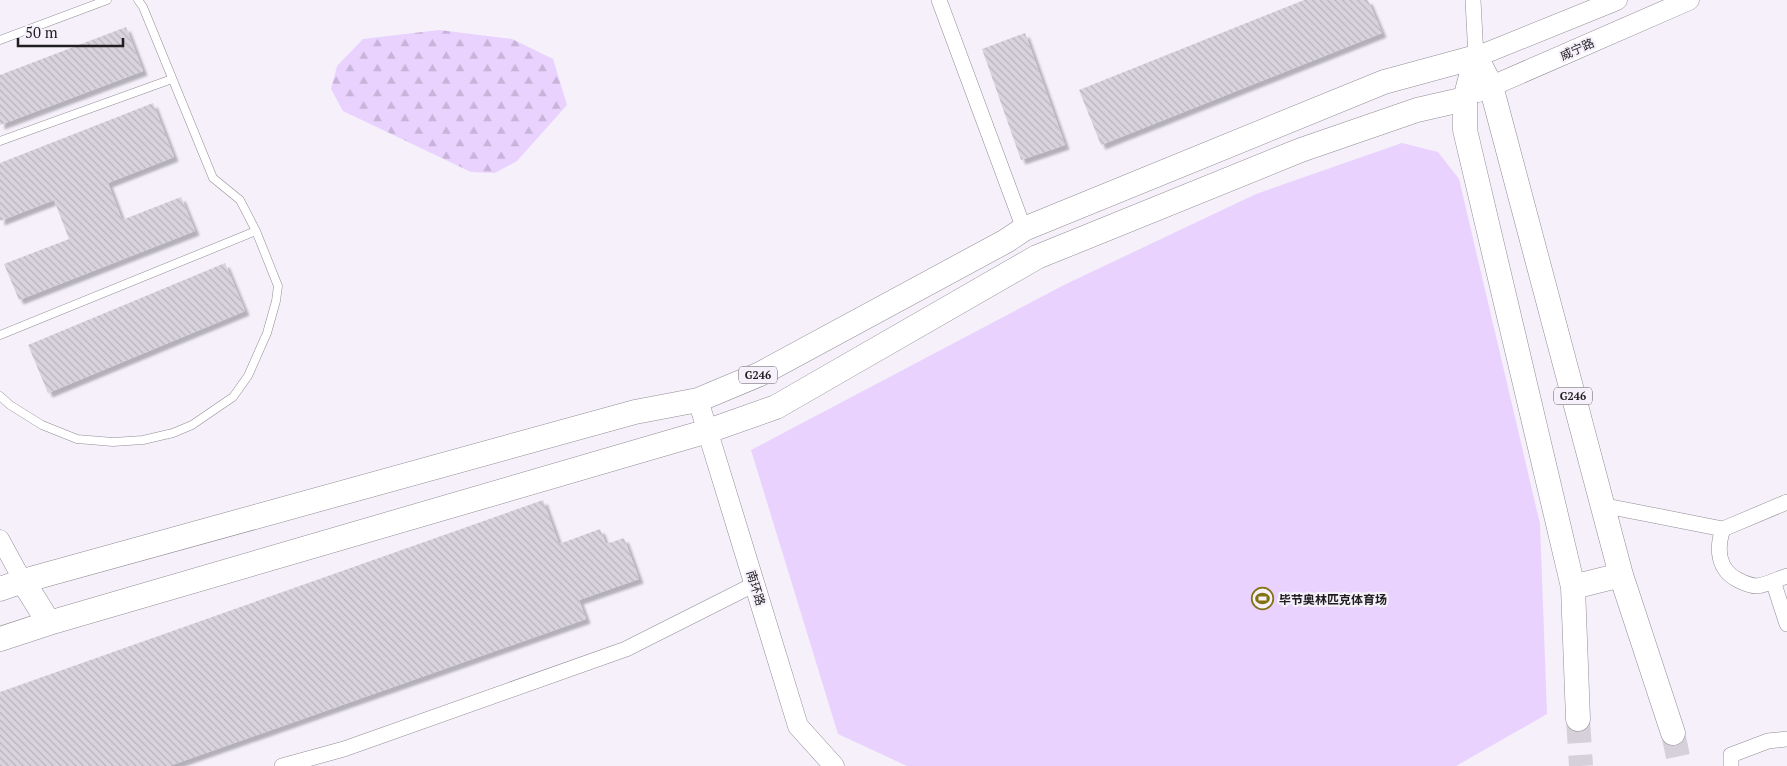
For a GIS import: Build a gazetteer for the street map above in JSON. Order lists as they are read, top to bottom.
{
  "streets": {
    "highway": ["G246"],
    "main road": ["威宁路", "南环路"]
  },
  "crossings": [
    ["威宁路", "G246"],
    ["G246", "南环路"]
  ],
  "places": {
    "sports": ["毕节奥林匹克体育场"]
  },
  "scale_bar": "50 m"
}
